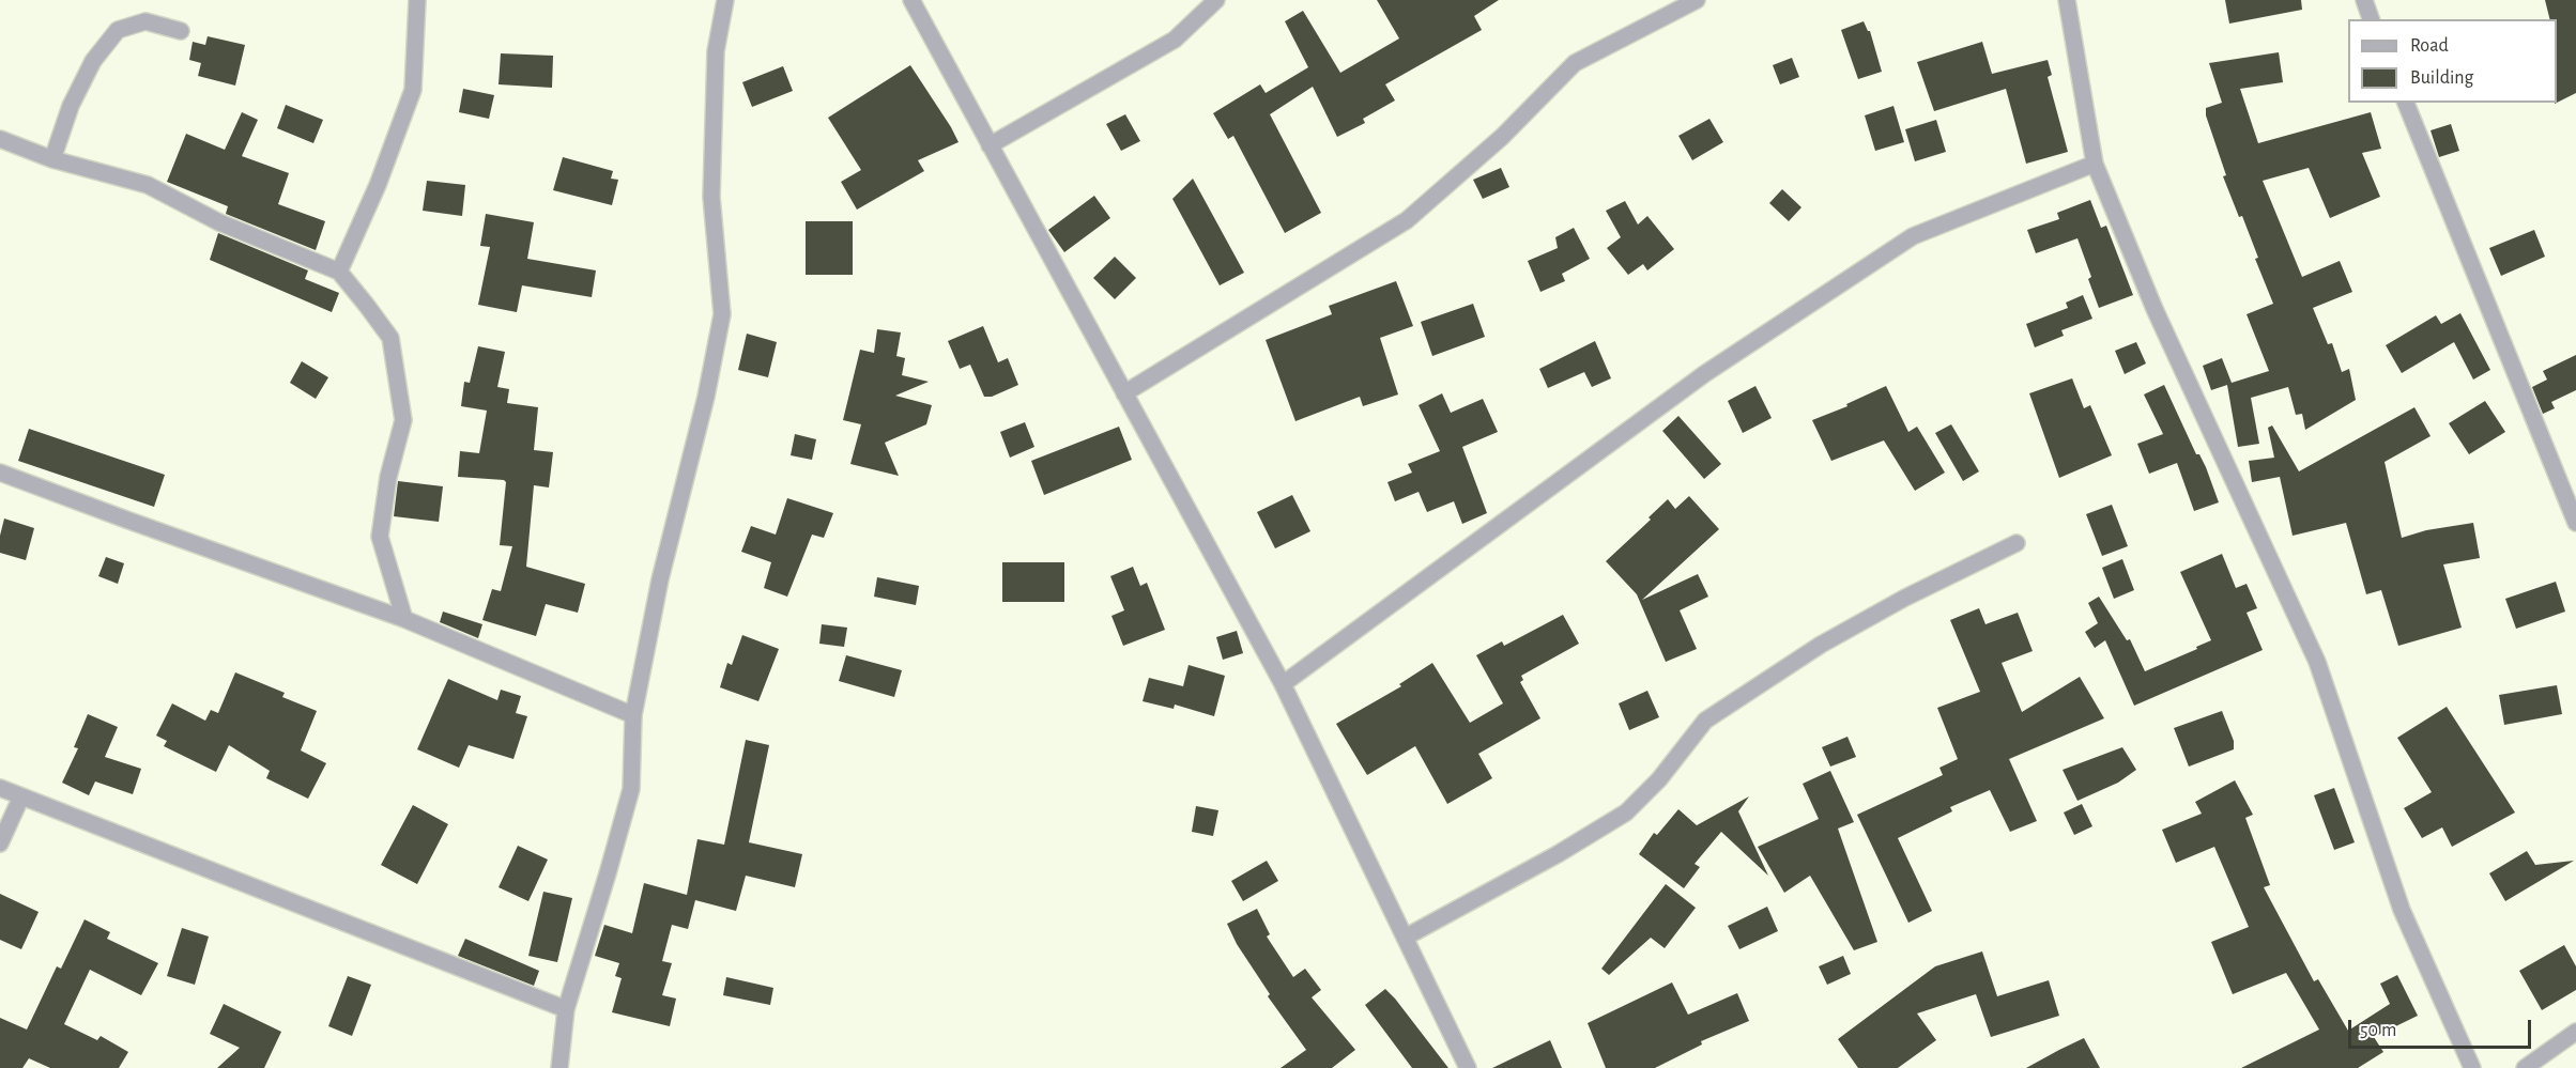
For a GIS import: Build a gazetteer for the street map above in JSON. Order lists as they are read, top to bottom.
{
  "legend": ["Road", "Building"],
  "scale_bar": "50 m"
}
